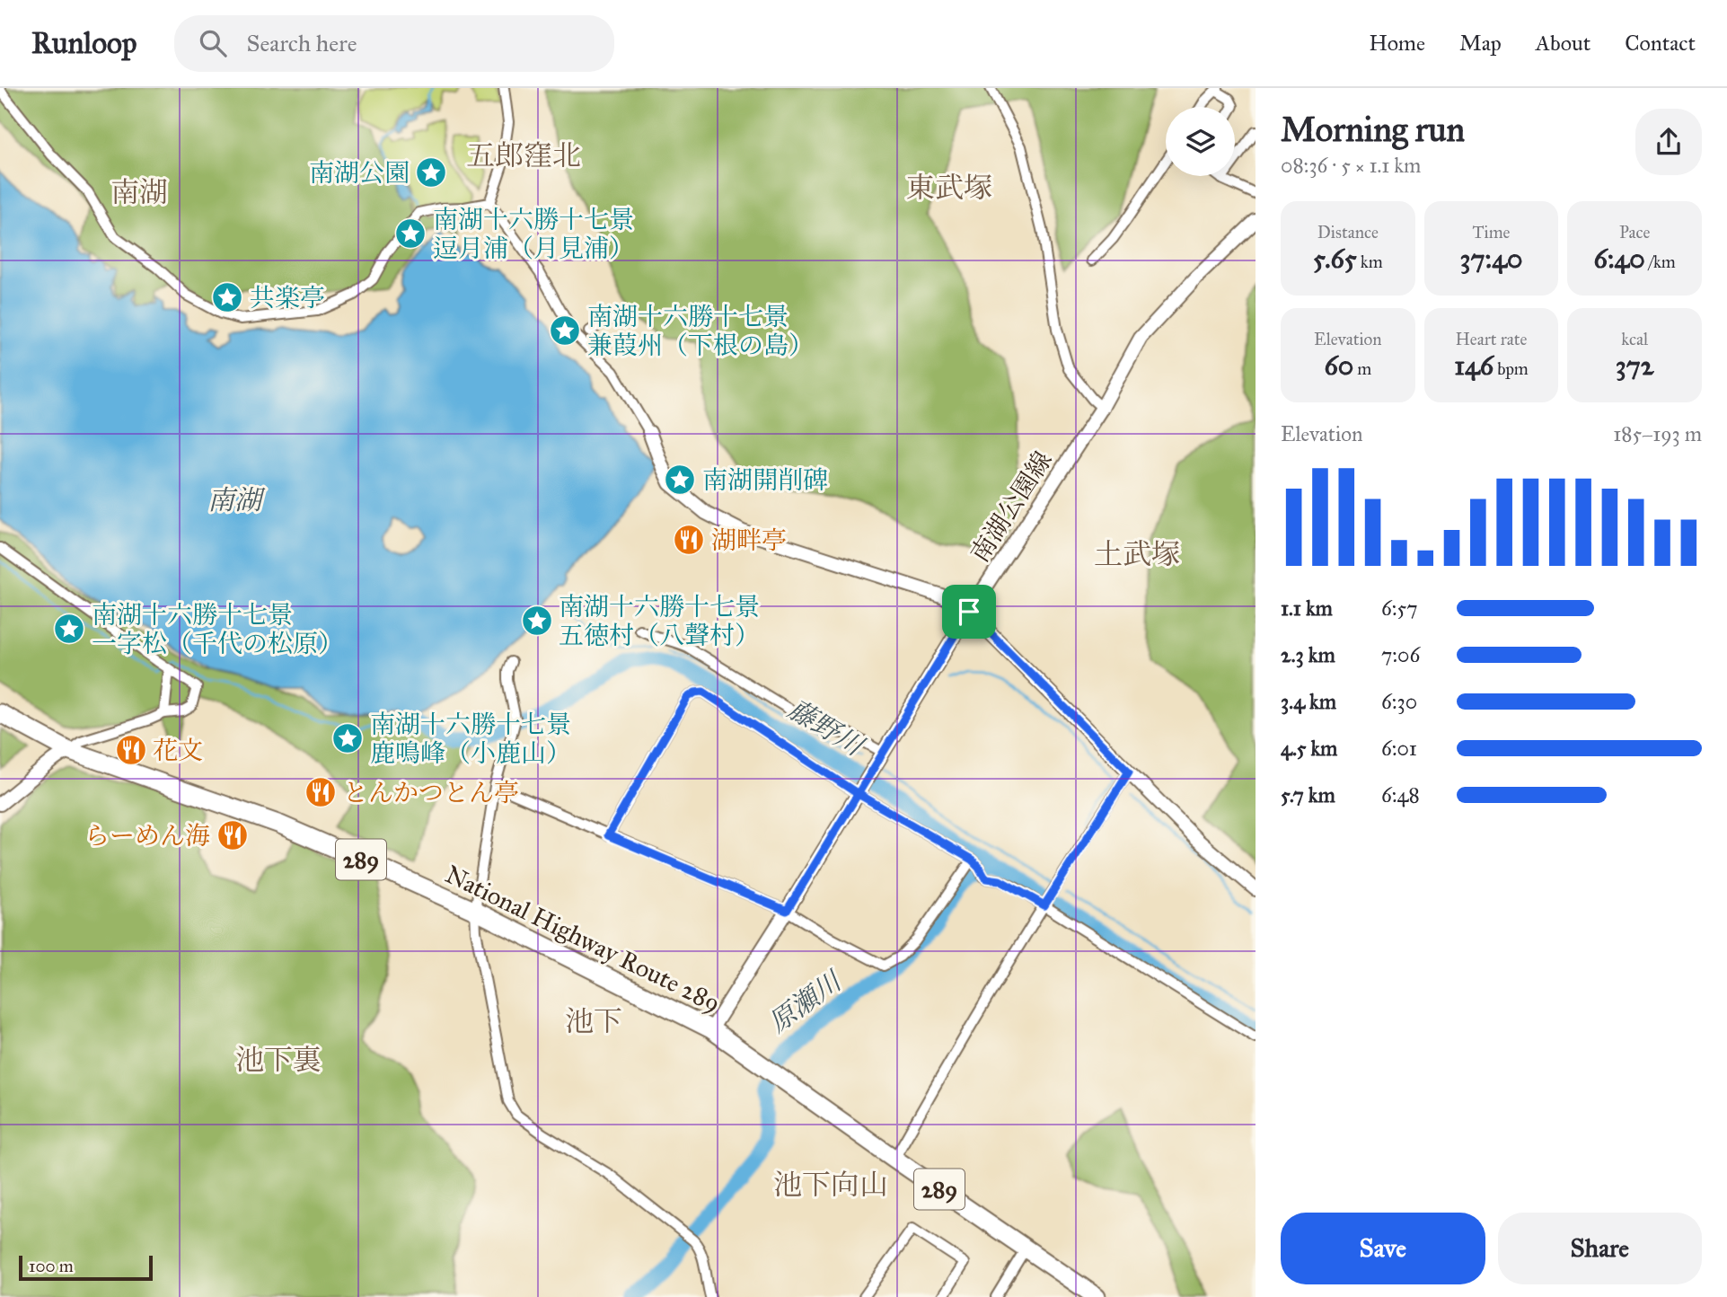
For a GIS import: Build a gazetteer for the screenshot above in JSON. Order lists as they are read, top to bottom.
{
  "streets": {
    "highway": ["289", "National Highway Route 289"],
    "main road": ["南湖公園線"]
  },
  "crossings": [
    ["南湖公園線", "National Highway Route 289"]
  ],
  "districts": [
    "五郎窪北",
    "東武塚",
    "南湖",
    "土武塚",
    "池下",
    "池下裏",
    "池下向山"
  ],
  "water": ["南湖", "藤野川", "原瀬川"],
  "places": {
    "place": [
      "南湖公園",
      "南湖十六勝十七景 逗月浦（月見浦）",
      "共楽亭",
      "南湖十六勝十七景 兼葭州（下根の島）",
      "南湖開削碑",
      "南湖十六勝十七景 五徳村（八聲村）",
      "南湖十六勝十七景 一字松（千代の松原）",
      "南湖十六勝十七景 鹿鳴峰（小鹿山）"
    ],
    "restaurant": [
      "湖畔亭",
      "花文",
      "とんかつとん亭",
      "らーめん海"
    ]
  },
  "scale_bar": "100 m",
  "page": {
    "header": "Runloop",
    "search": "Search here",
    "nav": [
      "Home",
      "Map",
      "About",
      "Contact"
    ],
    "heading": ["Morning run", "08:36 · 5 × 1.1 km"],
    "stats": [
      ["Distance", "5.65 km"],
      ["Time", "37:40"],
      ["Pace", "6:40 /km"],
      ["Elevation", "60 m"],
      ["Heart rate", "146 bpm"],
      ["kcal", "372"]
    ],
    "chart": ["Elevation", "185–193 m"],
    "list": [
      {
        "name": "1.1 km",
        "note": "6:57"
      },
      {
        "name": "2.3 km",
        "note": "7:06"
      },
      {
        "name": "3.4 km",
        "note": "6:30"
      },
      {
        "name": "4.5 km",
        "note": "6:01"
      },
      {
        "name": "5.7 km",
        "note": "6:48"
      }
    ],
    "buttons": ["Save", "Share"],
    "scale": "100 m"
  }
}
